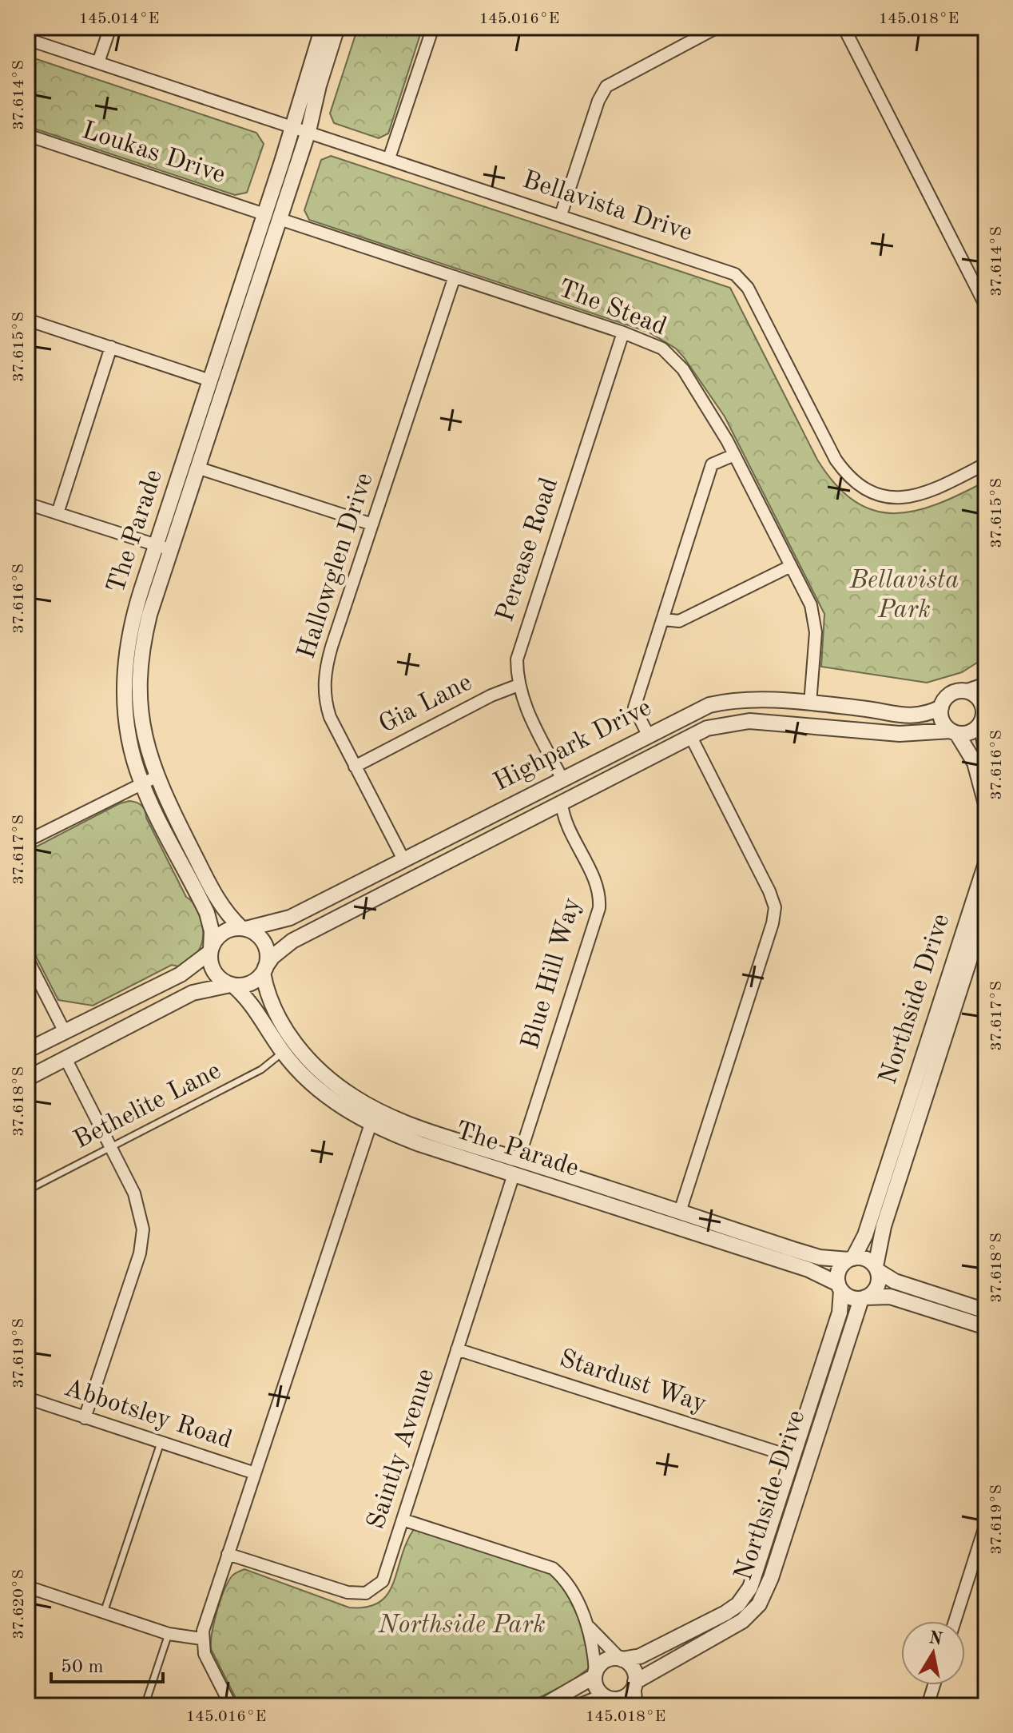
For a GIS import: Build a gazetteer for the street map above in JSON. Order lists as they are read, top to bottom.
{
  "streets": {
    "street": [
      "Loukas Drive",
      "Bellavista Drive",
      "The Stead",
      "The Parade",
      "Perease Road",
      "Hallowglen Drive",
      "Gia Lane",
      "Highpark Drive",
      "Blue Hill Way",
      "Northside Drive",
      "Stardust Way",
      "Abbotsley Road",
      "Saintly Avenue"
    ],
    "lane": ["Bethelite Lane"]
  },
  "crossings": [
    ["Loukas Drive", "The Parade"],
    ["Bellavista Drive", "The Parade"],
    ["The Stead", "The Parade"],
    ["The Stead", "Perease Road"],
    ["The Stead", "Hallowglen Drive"],
    ["The Stead", "Highpark Drive"],
    ["The Parade", "Highpark Drive"],
    ["The Parade", "Blue Hill Way"],
    ["The Parade", "Northside Drive"],
    ["The Parade", "Bethelite Lane"],
    ["The Parade", "Saintly Avenue"],
    ["Perease Road", "Gia Lane"],
    ["Perease Road", "Highpark Drive"],
    ["Hallowglen Drive", "Gia Lane"],
    ["Hallowglen Drive", "Highpark Drive"],
    ["Highpark Drive", "Blue Hill Way"],
    ["Northside Drive", "Stardust Way"],
    ["Stardust Way", "Saintly Avenue"]
  ],
  "parks": ["Bellavista Park", "Northside Park"],
  "scale_bar": "50 m",
  "north": "top",
  "coordinates": [
    "145.014°E",
    "145.016°E",
    "145.018°E",
    "37.614°S",
    "37.615°S",
    "37.616°S",
    "37.617°S",
    "37.618°S",
    "37.619°S",
    "37.620°S"
  ]
}
